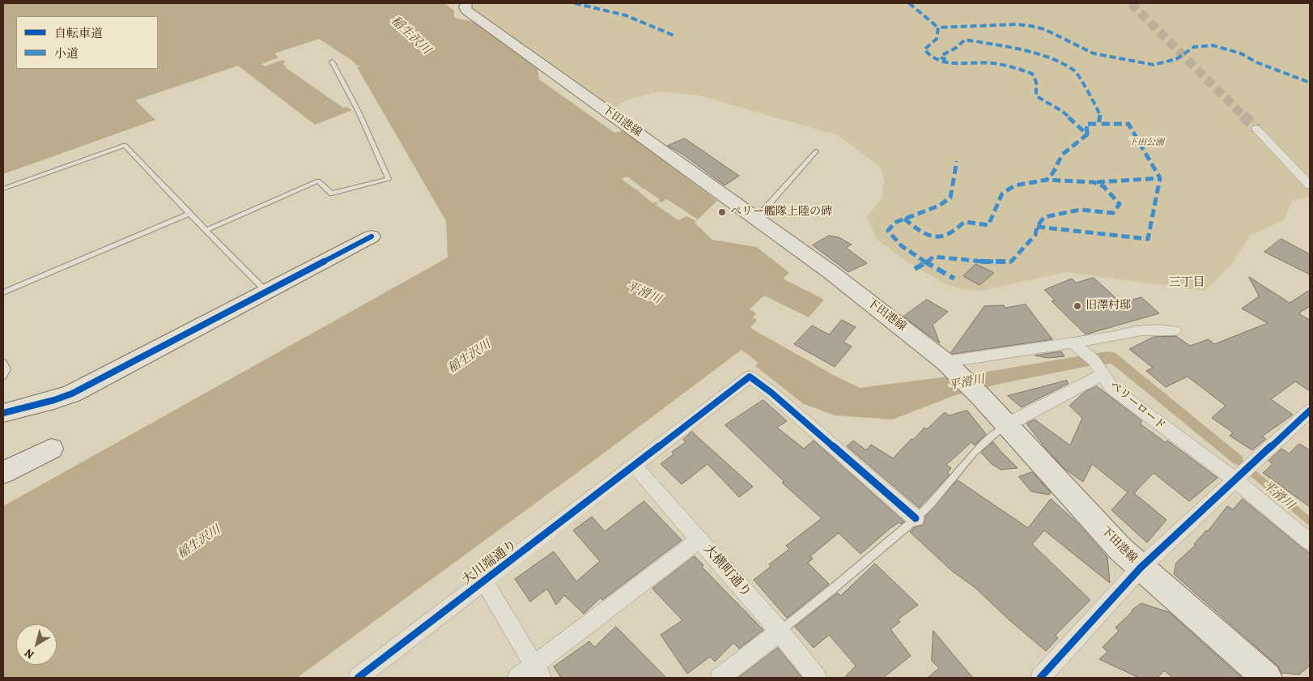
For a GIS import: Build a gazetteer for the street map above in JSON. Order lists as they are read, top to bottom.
{
  "streets": {
    "main road": ["下田港線"],
    "street": ["ペリーロード", "大川端通り", "大横町通り"]
  },
  "crossings": [
    ["大川端通り", "大横町通り"]
  ],
  "districts": ["三丁目"],
  "water": ["稲生沢川", "平滑川"],
  "parks": ["下田公園"],
  "places": ["ペリー艦隊上陸の碑", "旧澤村邸"],
  "legend": ["自転車道", "小道"],
  "north": "bottom left"
}
